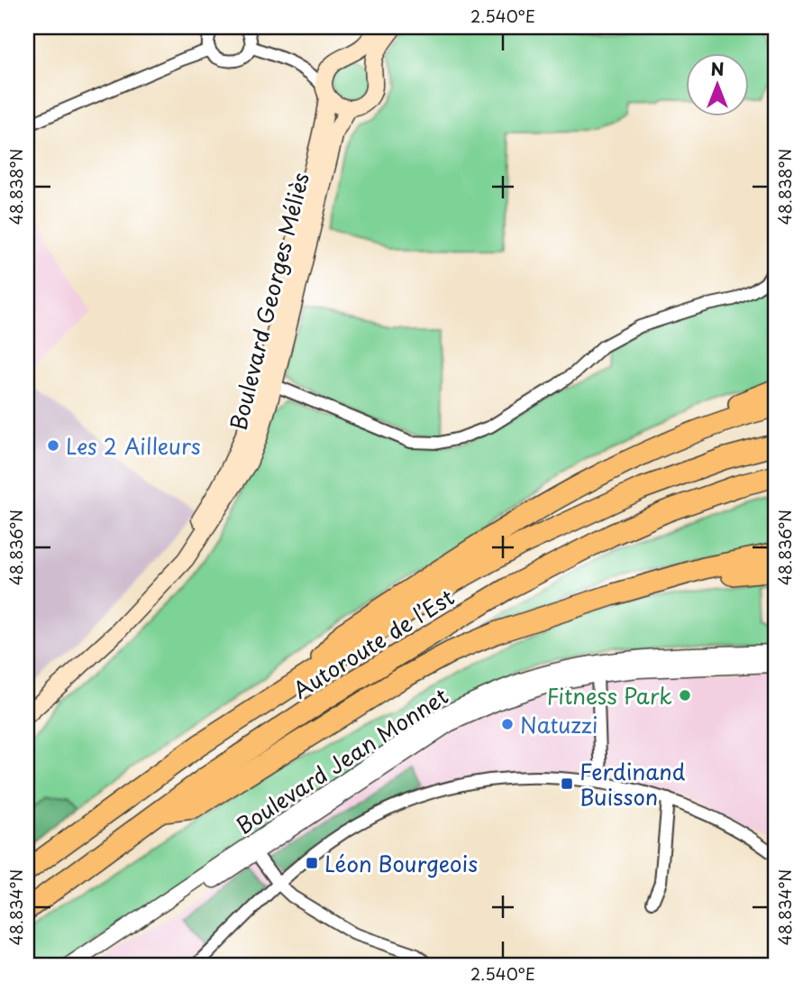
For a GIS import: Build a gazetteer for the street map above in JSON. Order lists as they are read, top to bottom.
{
  "streets": {
    "highway": ["Autoroute de l’Est"],
    "main road": ["Boulevard Georges Méliès"],
    "street": ["Boulevard Jean Monnet"]
  },
  "places": {
    "other": ["Les 2 Ailleurs", "Fitness Park", "Natuzzi"],
    "transit": ["Ferdinand Buisson", "Léon Bourgeois"]
  },
  "north": "top",
  "coordinates": [
    "2.540°E",
    "48.838°N",
    "48.836°N",
    "48.834°N"
  ]
}
